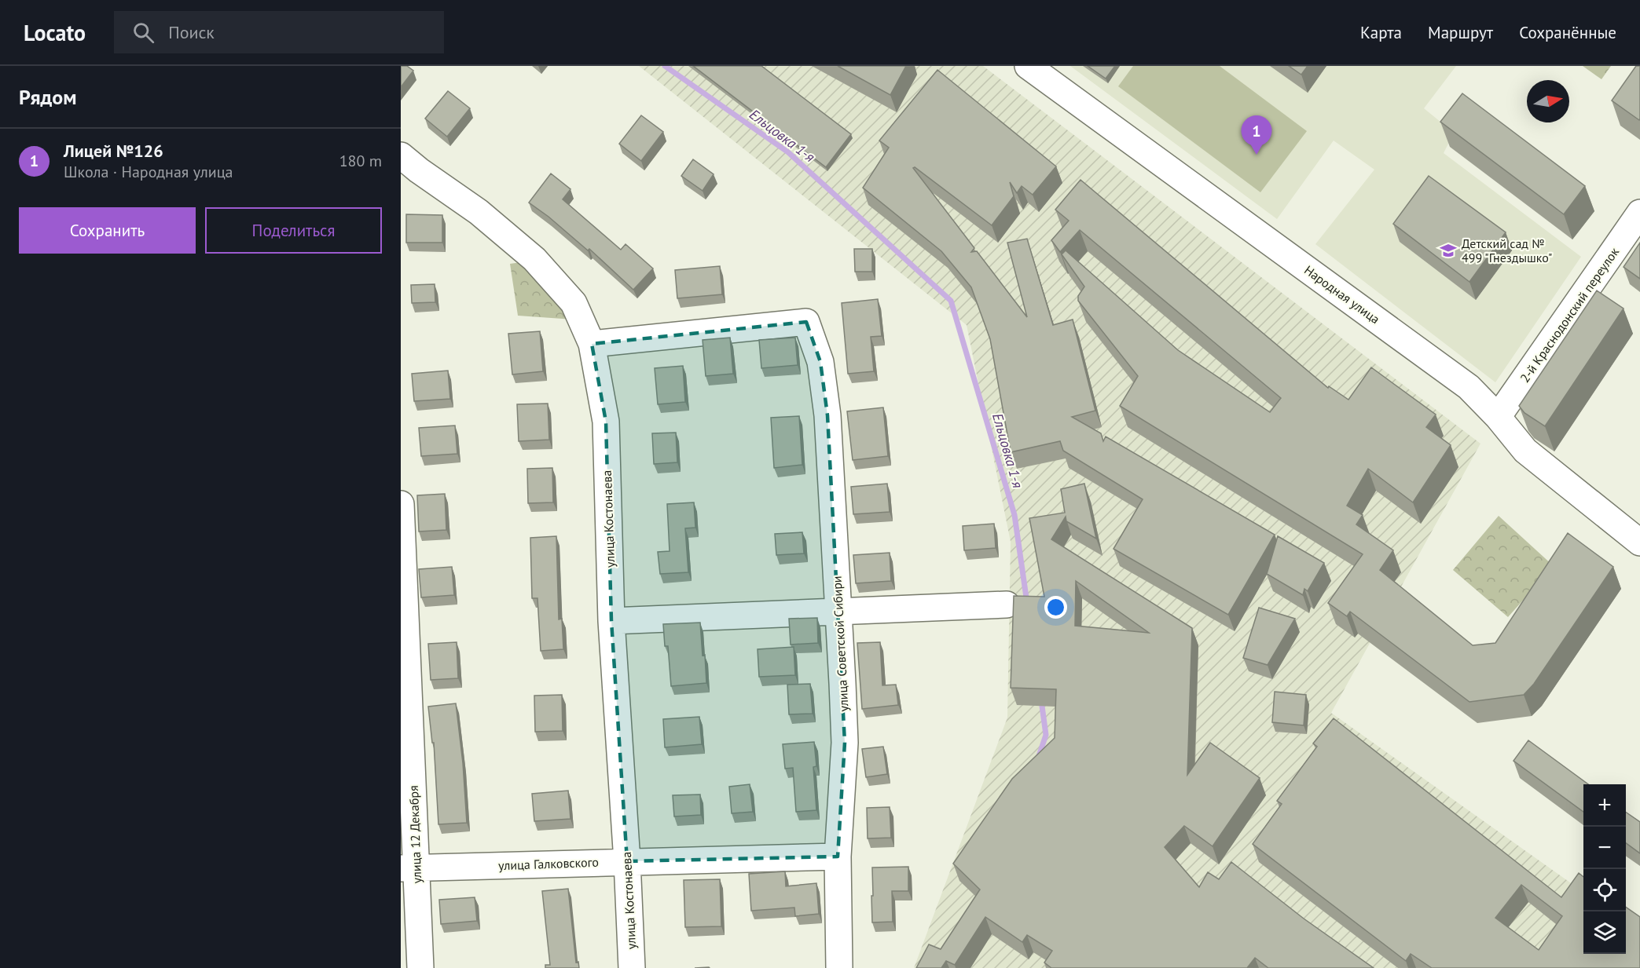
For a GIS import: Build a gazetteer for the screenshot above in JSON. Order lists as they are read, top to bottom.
{
  "streets": {
    "street": [
      "Народная улица",
      "2-й Краснодонский переулок",
      "улица Костонаева",
      "улица Советской Сибири",
      "улица 12 Декабря",
      "улица Галковского"
    ]
  },
  "crossings": [
    ["Народная улица", "2-й Краснодонский переулок"],
    ["улица Костонаева", "улица Советской Сибири"],
    ["улица Костонаева", "улица Галковского"],
    ["улица Советской Сибири", "улица Галковского"],
    ["улица 12 Декабря", "улица Галковского"]
  ],
  "water": ["Ельцовка 1-я"],
  "places": {
    "school or university": ["Детский сад № 499 \"Гнездышко\""]
  },
  "north": "right",
  "page": {
    "header": "Locato",
    "search": "Поиск",
    "nav": ["Карта", "Маршрут", "Сохранённые"],
    "heading": "Рядом",
    "pins": "1",
    "list": [
      {
        "mark": "1",
        "name": "Лицей №126",
        "note": "Школа · Народная улица",
        "value": "180 m"
      }
    ],
    "buttons": ["Сохранить", "Поделиться"],
    "map_buttons": ["+", "−"]
  }
}
